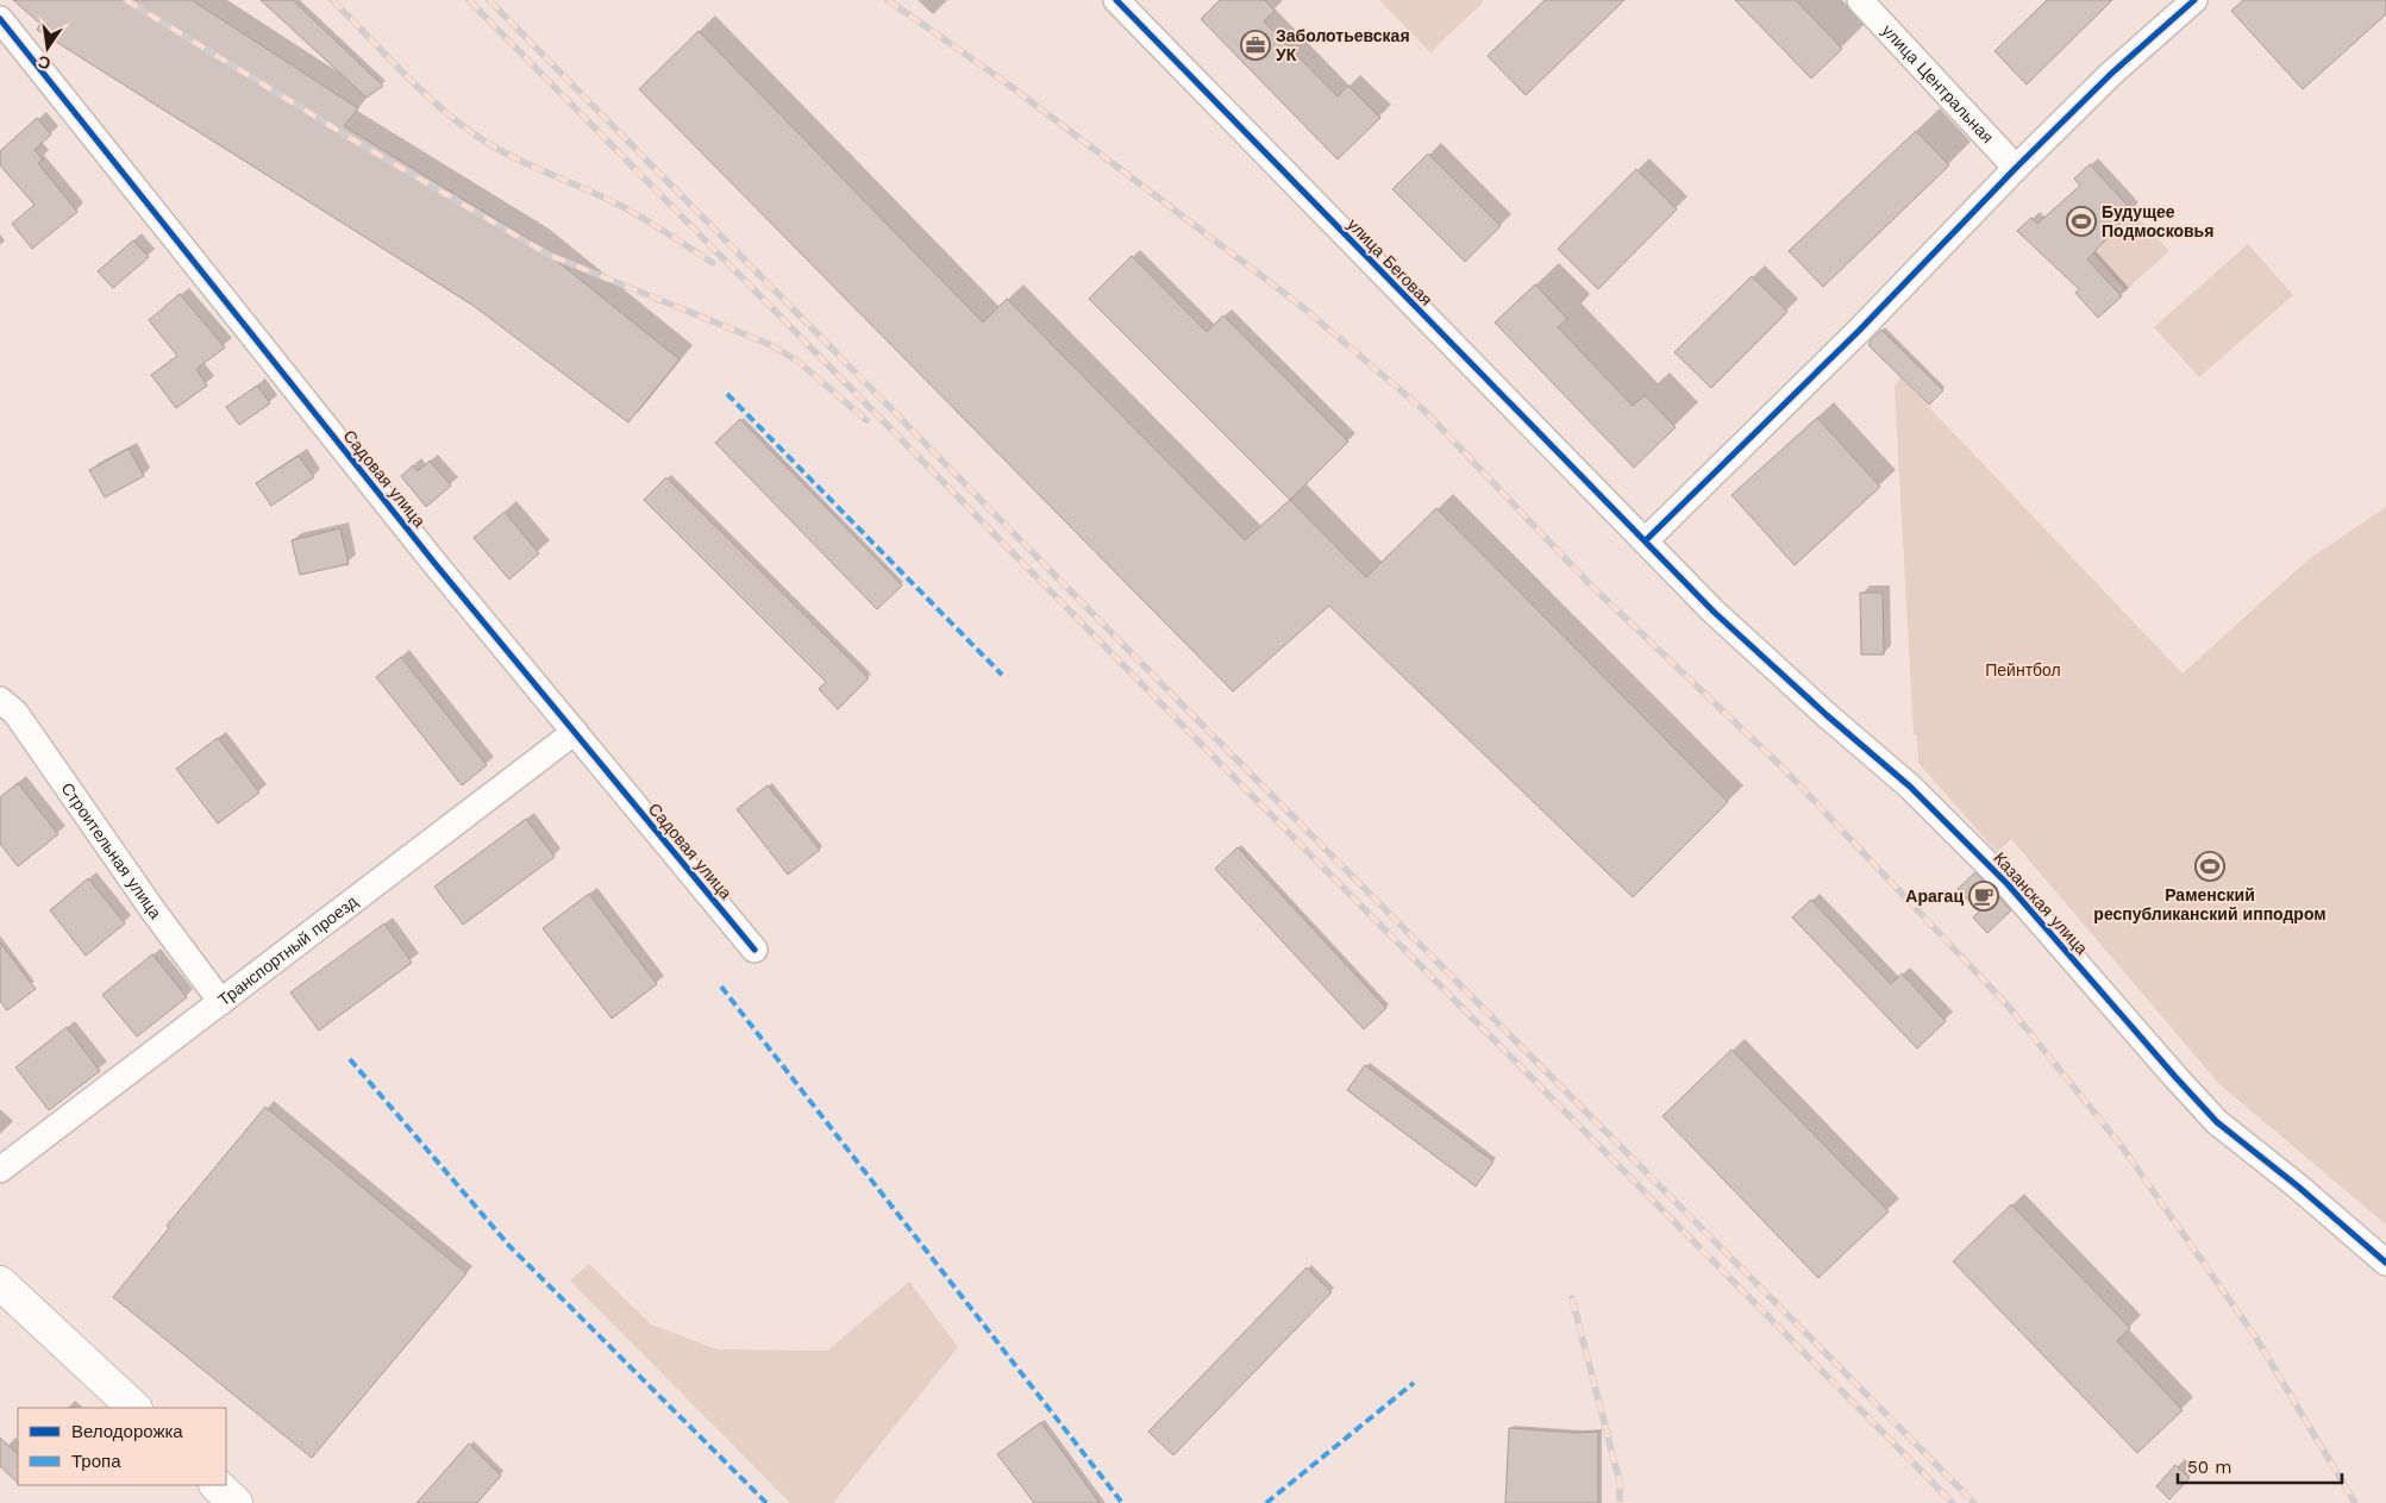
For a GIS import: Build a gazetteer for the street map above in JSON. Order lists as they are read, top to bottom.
{
  "streets": {
    "street": [
      "улица Центральная",
      "улица Беговая",
      "Садовая улица",
      "Строительная улица",
      "Казанская улица",
      "Транспортный проезд"
    ]
  },
  "crossings": [
    ["улица Беговая", "Казанская улица"],
    ["Садовая улица", "Транспортный проезд"],
    ["Строительная улица", "Транспортный проезд"]
  ],
  "parks": ["Пейнтбол"],
  "places": {
    "office": ["Заболотьевская УК"],
    "sports": ["Будущее Подмосковья", "Раменский республиканский ипподром"],
    "cafe": ["Арагац"]
  },
  "legend": ["Велодорожка", "Тропа"],
  "scale_bar": "50 m",
  "north": "bottom"
}
